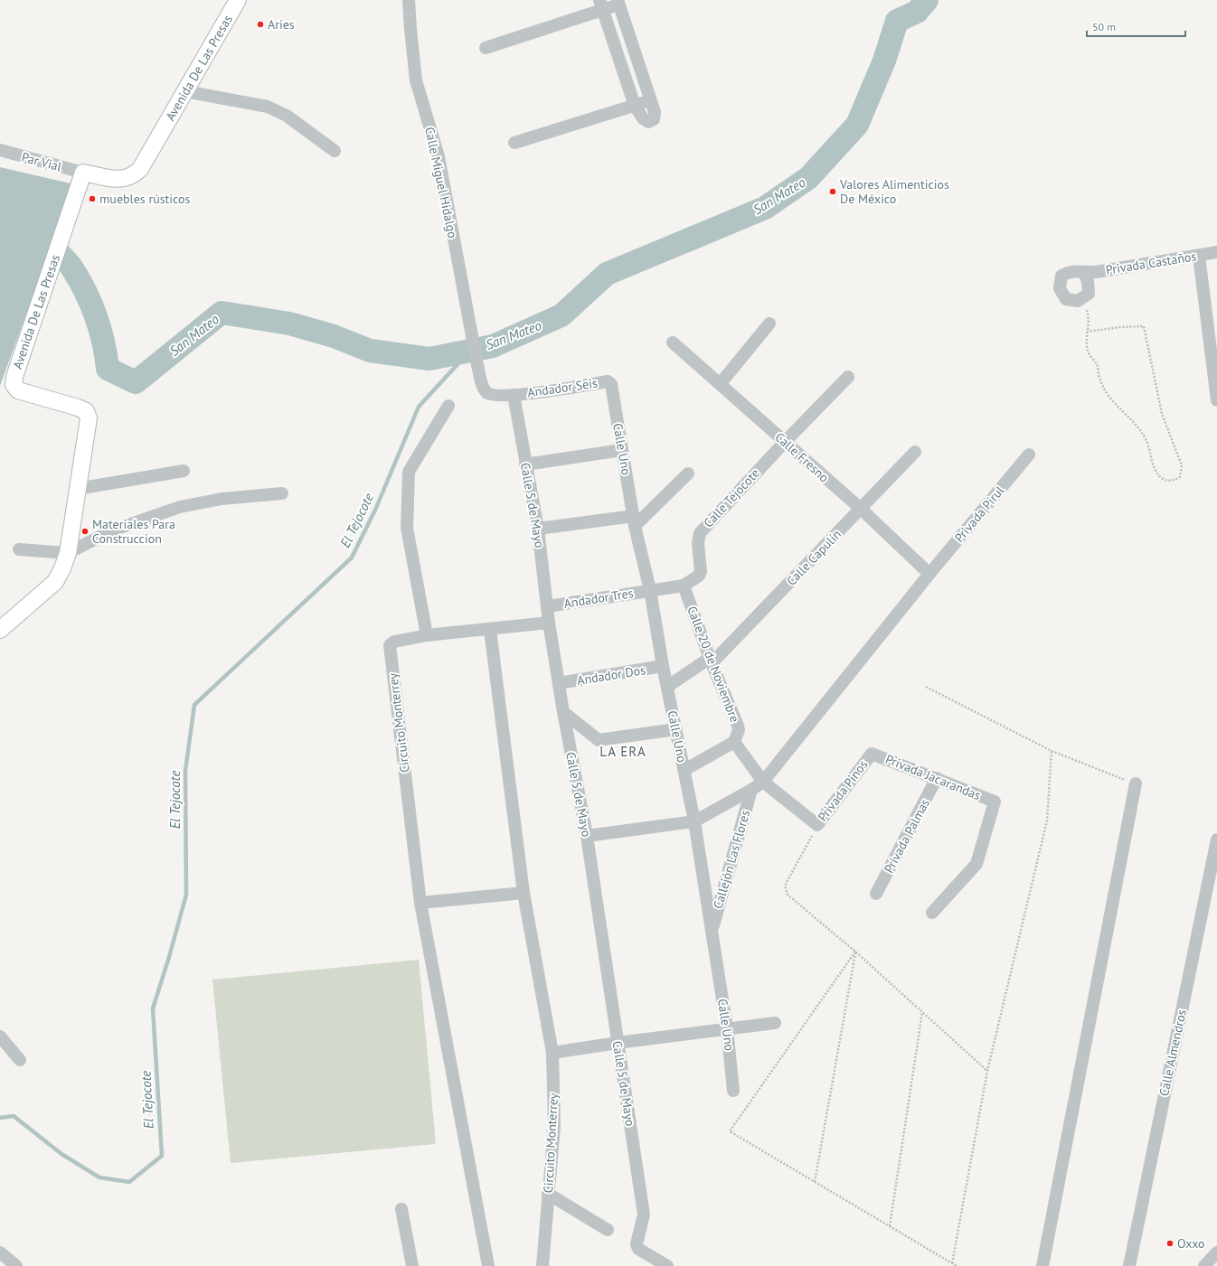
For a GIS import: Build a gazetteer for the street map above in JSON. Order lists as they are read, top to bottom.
{
  "streets": {
    "main road": ["Avenida De Las Presas"],
    "street": [
      "Par Vial",
      "Calle Miguel Hidalgo",
      "Privada Castaños",
      "Andador Seis",
      "Calle Uno",
      "Calle Fresno",
      "Calle Tejocote",
      "Calle 5 de Mayo",
      "Privada Pirul",
      "Calle Capulín",
      "Andador Tres",
      "Calle 20 de Noviembre",
      "Andador Dos",
      "Circuito Monterrey",
      "Privada Jacarandas",
      "Privada Pinos",
      "Privada Palmas",
      "Callejón Las Flores",
      "Calle Almendros"
    ]
  },
  "crossings": [
    ["Avenida De Las Presas", "Par Vial"],
    ["Calle Miguel Hidalgo", "Andador Seis"],
    ["Calle Miguel Hidalgo", "Calle 5 de Mayo"],
    ["Andador Seis", "Calle Uno"],
    ["Andador Seis", "Calle 5 de Mayo"],
    ["Calle Uno", "Calle Tejocote"],
    ["Calle Uno", "Calle Capulín"],
    ["Calle Uno", "Andador Tres"],
    ["Calle Uno", "Andador Dos"],
    ["Calle Uno", "Callejón Las Flores"],
    ["Calle Fresno", "Calle Tejocote"],
    ["Calle Fresno", "Privada Pirul"],
    ["Calle Fresno", "Calle Capulín"],
    ["Calle Tejocote", "Andador Tres"],
    ["Calle Tejocote", "Calle 20 de Noviembre"],
    ["Calle 5 de Mayo", "Andador Tres"],
    ["Calle 5 de Mayo", "Andador Dos"],
    ["Calle 5 de Mayo", "Circuito Monterrey"],
    ["Calle Capulín", "Calle 20 de Noviembre"],
    ["Calle 20 de Noviembre", "Privada Pinos"],
    ["Privada Jacarandas", "Privada Pinos"],
    ["Privada Jacarandas", "Privada Palmas"]
  ],
  "districts": ["LA ERA"],
  "water": ["San Mateo", "El Tejocote"],
  "places": [
    "Aries",
    "Valores Alimenticios De México",
    "muebles rústicos",
    "Materiales Para Construccion",
    "Oxxo"
  ],
  "scale_bar": "50 m"
}
